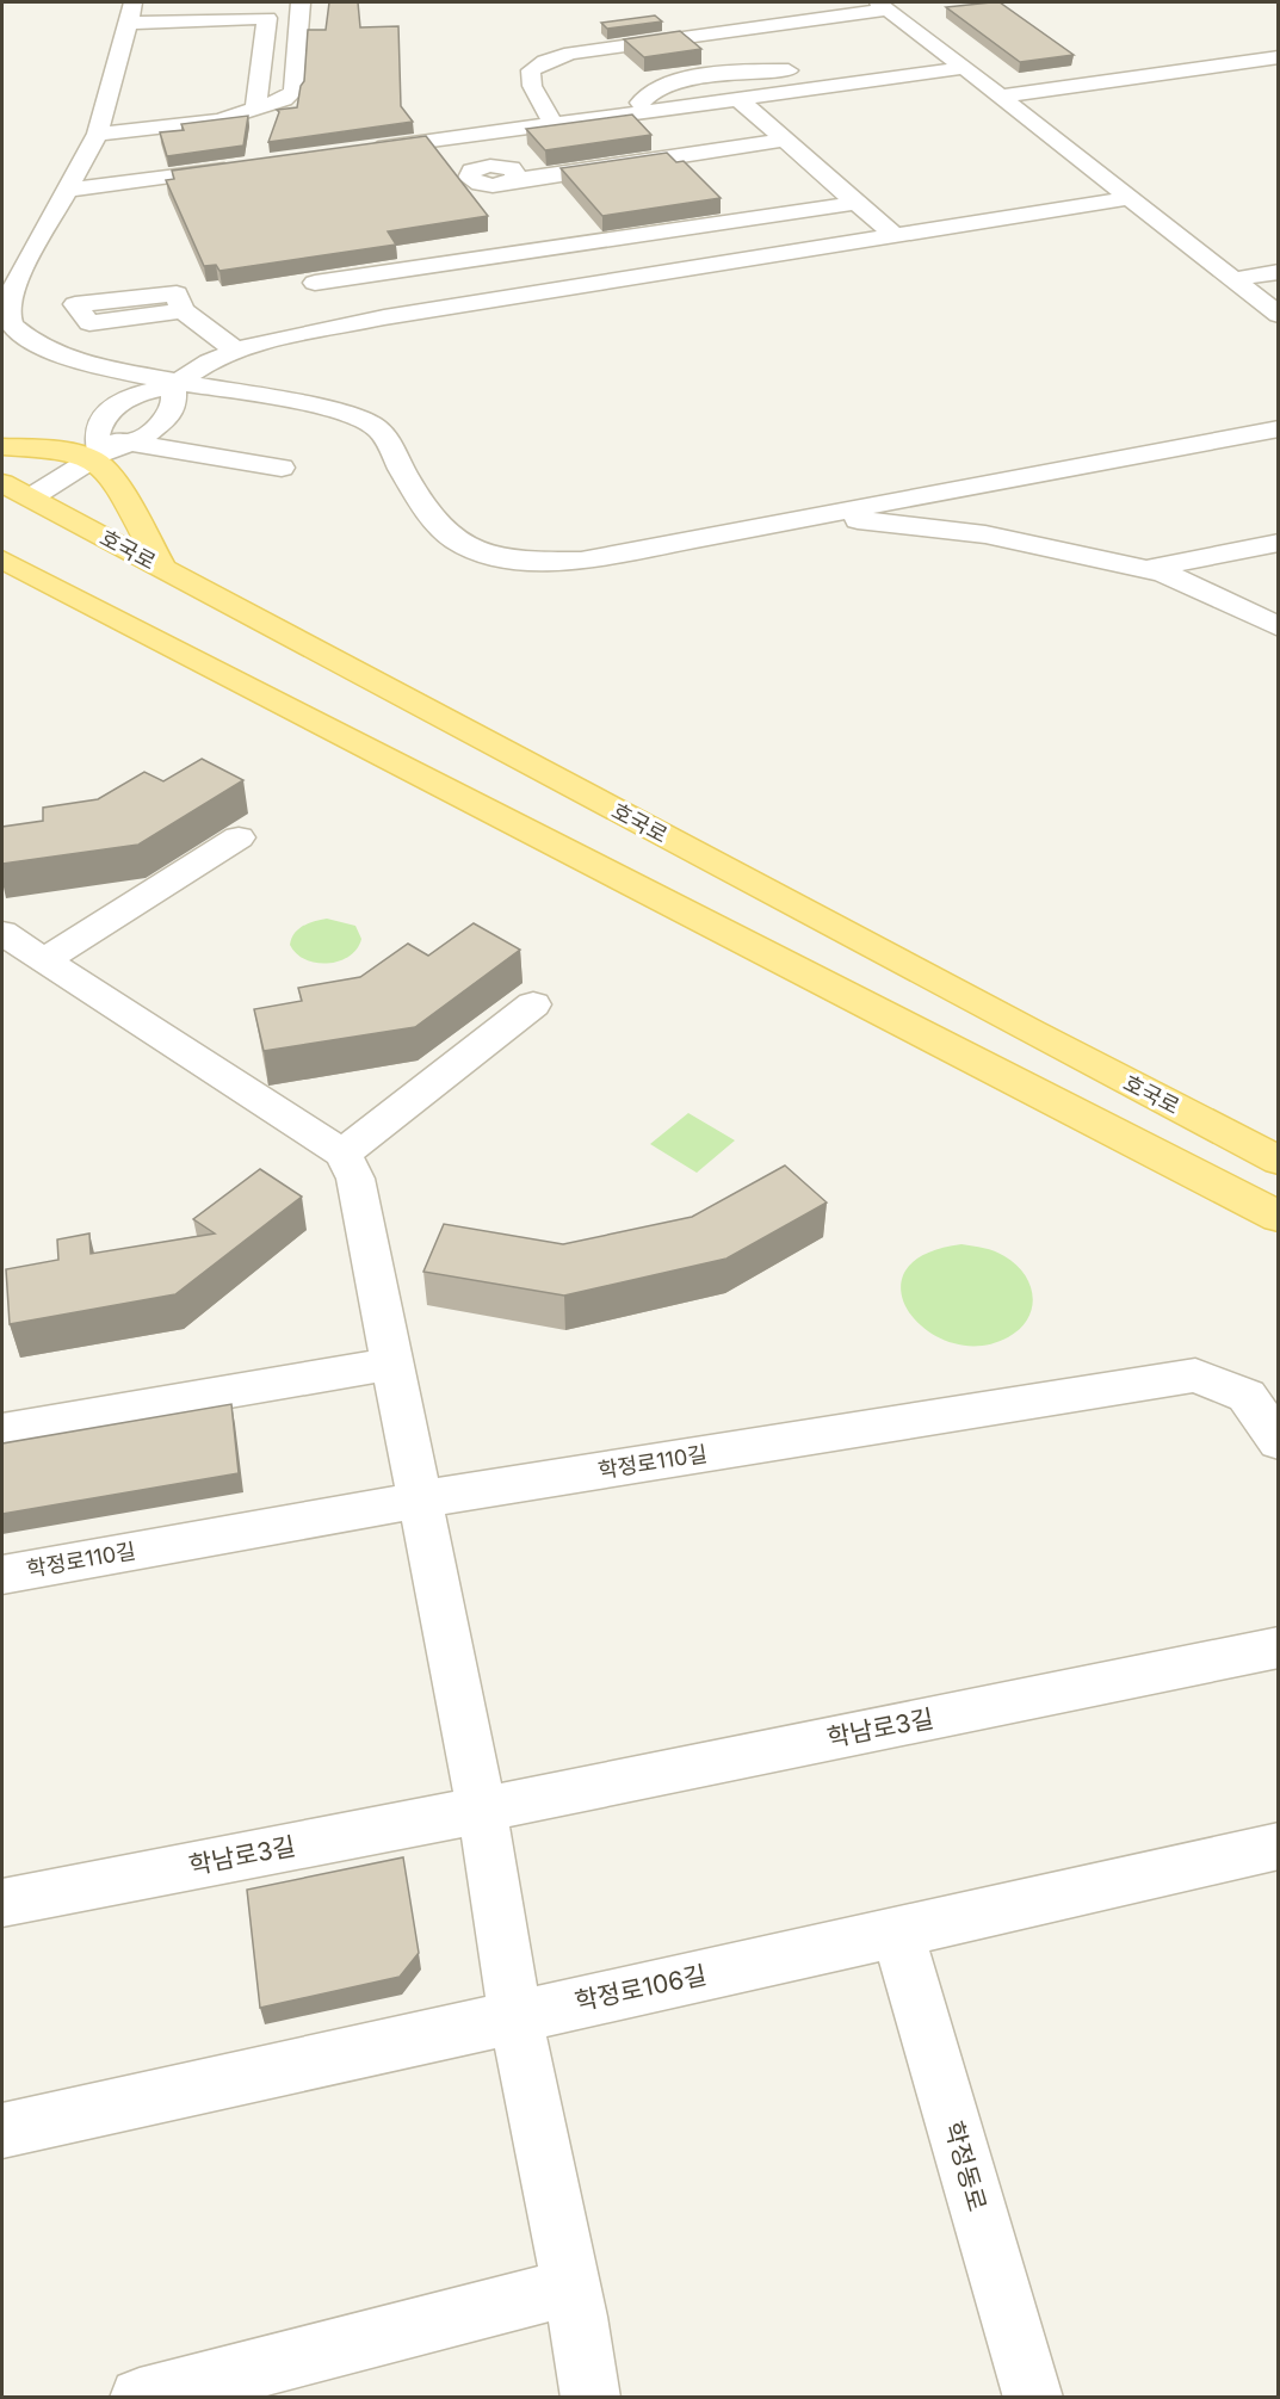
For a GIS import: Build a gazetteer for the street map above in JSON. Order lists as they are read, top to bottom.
{
  "streets": {
    "main road": ["호국로"],
    "street": [
      "학정로110길",
      "학남로3길",
      "학정로106길",
      "학정동로"
    ]
  },
  "crossings": [
    ["학정로106길", "학정동로"]
  ]
}
